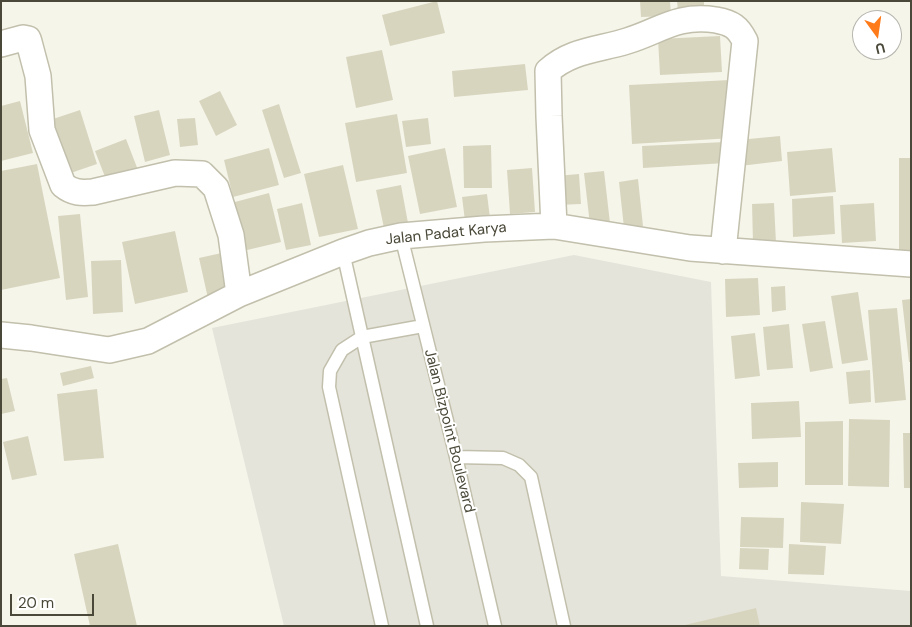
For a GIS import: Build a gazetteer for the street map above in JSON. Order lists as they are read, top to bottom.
{
  "streets": {
    "street": ["Jalan Padat Karya"],
    "lane": ["Jalan Bizpoint Boulevard"]
  },
  "crossings": [
    ["Jalan Padat Karya", "Jalan Bizpoint Boulevard"]
  ],
  "scale_bar": "20 m",
  "north": "bottom"
}
